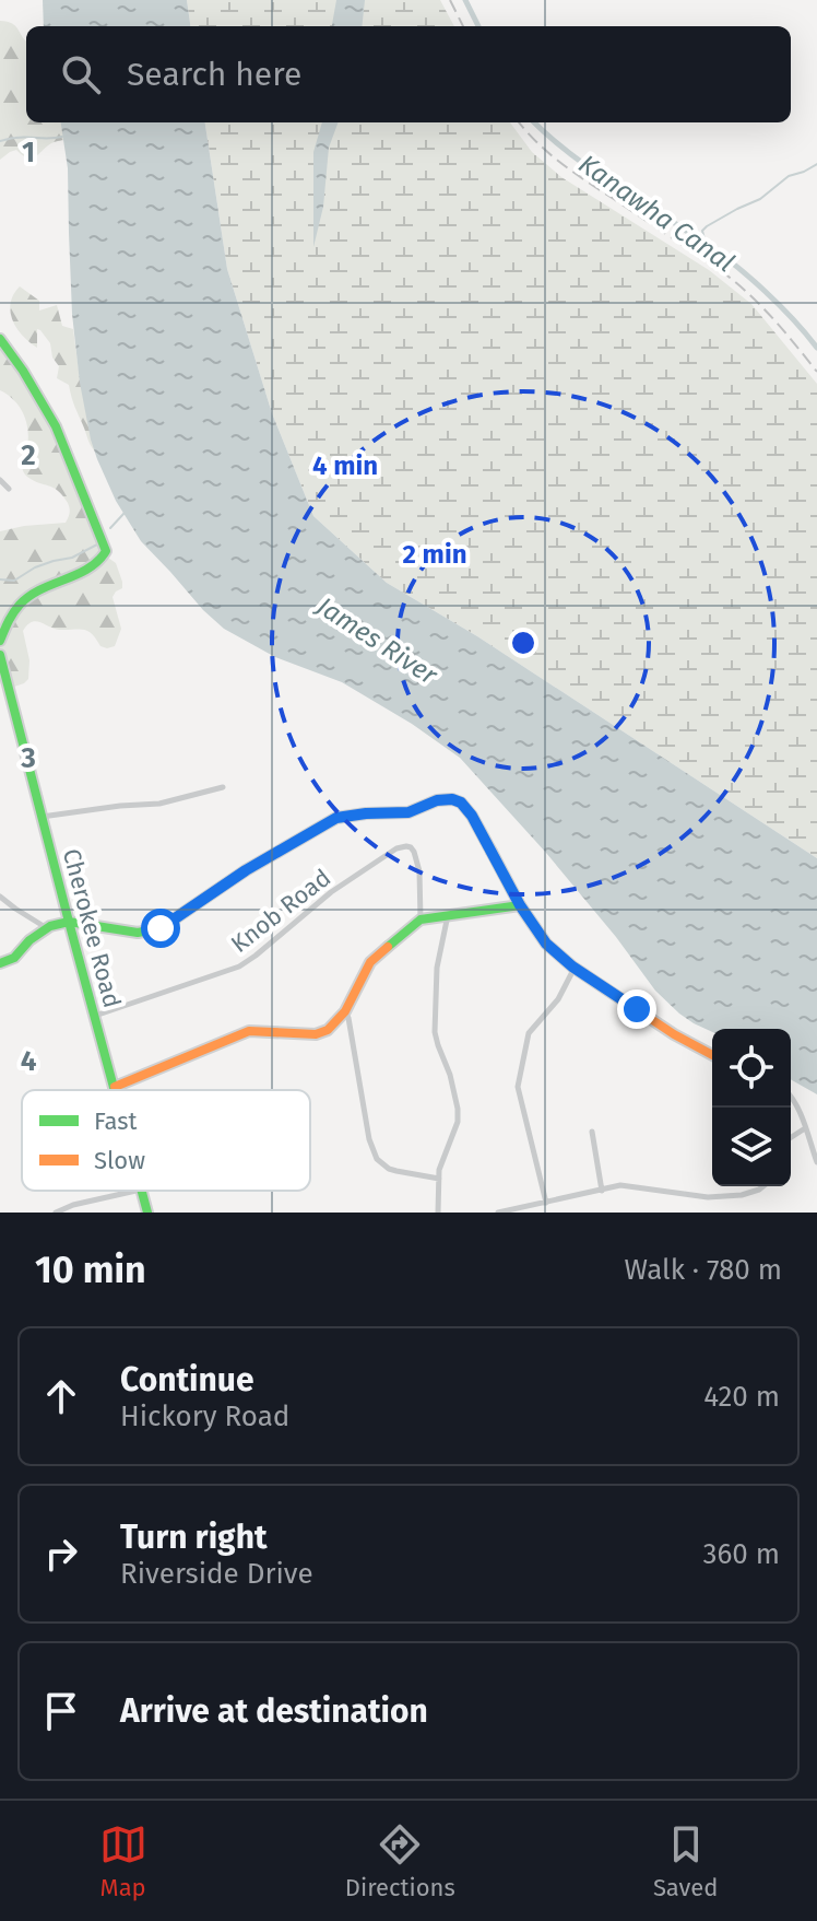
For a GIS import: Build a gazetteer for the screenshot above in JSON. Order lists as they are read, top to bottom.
{
  "streets": {
    "street": ["Knob Road", "Cherokee Road"]
  },
  "crossings": [
    ["Knob Road", "Cherokee Road"]
  ],
  "water": ["Kanawha Canal", "James River"],
  "legend": ["Fast", "Slow"],
  "page": {
    "search": "Search here",
    "heading": ["10 min", "Walk · 780 m"],
    "list": [
      ["Continue", "Hickory Road", "420 m"],
      ["Turn right", "Riverside Drive", "360 m"],
      "Arrive at destination"
    ],
    "nav": ["Map", "Directions", "Saved"]
  },
  "grid": {
    "rows": [
      "1",
      "2",
      "3",
      "4"
    ]
  },
  "rings": ["4 min", "2 min"]
}
